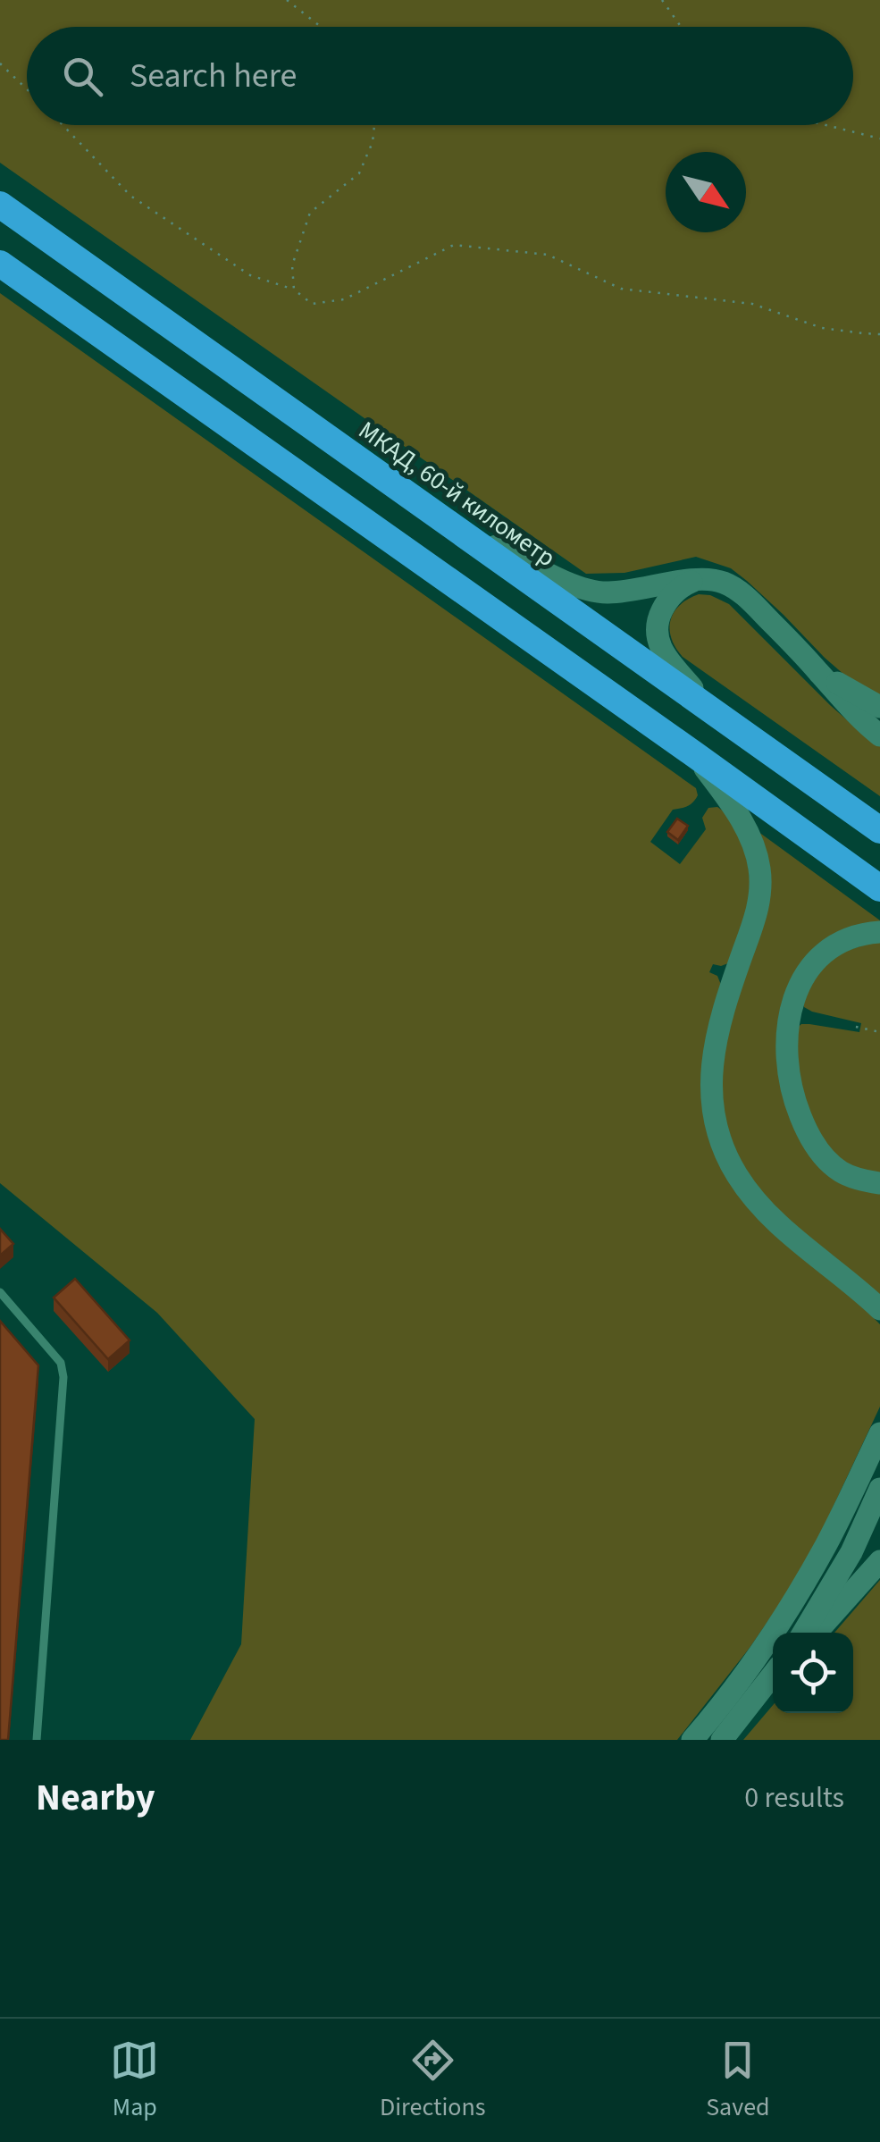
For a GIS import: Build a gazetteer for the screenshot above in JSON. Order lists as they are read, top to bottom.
{
  "streets": {
    "highway": ["МКАД, 60-й километр"]
  },
  "north": "bottom right",
  "page": {
    "search": "Search here",
    "heading": ["Nearby", "0 results"],
    "nav": ["Map", "Directions", "Saved"]
  }
}
